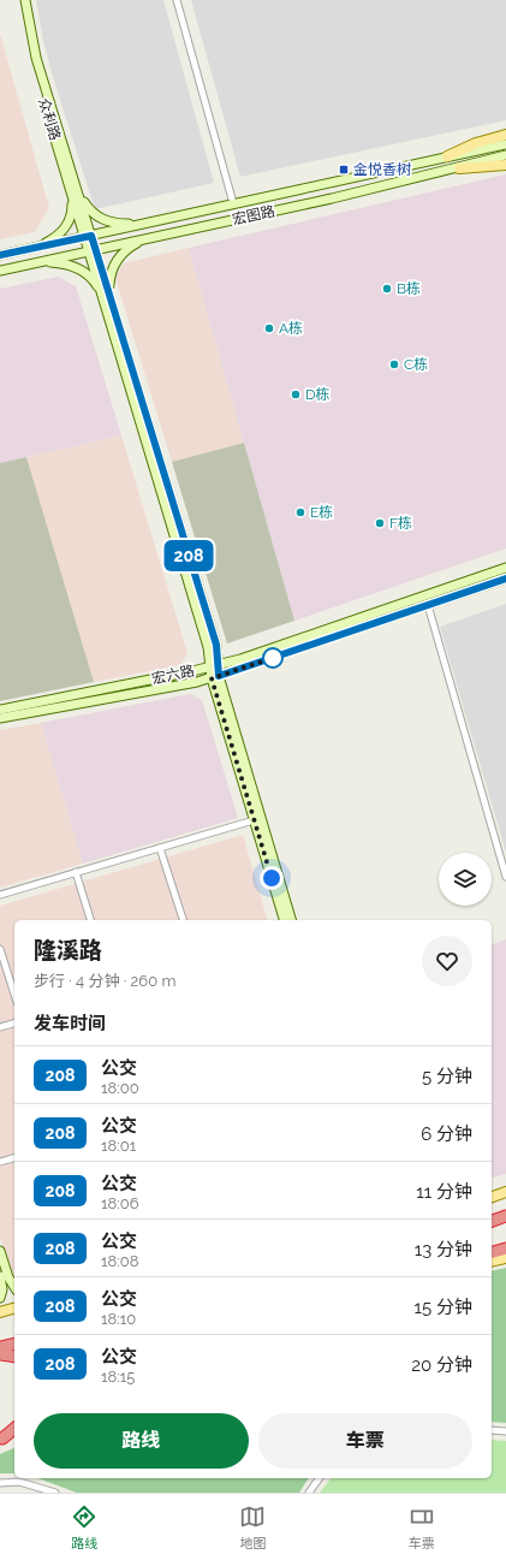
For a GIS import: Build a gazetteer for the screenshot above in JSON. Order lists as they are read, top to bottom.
{
  "streets": {
    "street": ["众利路", "宏图路", "宏六路"]
  },
  "crossings": [
    ["众利路", "宏图路"],
    ["众利路", "宏六路"]
  ],
  "places": {
    "transit": ["金悦香树"],
    "other": [
      "B栋",
      "A栋",
      "C栋",
      "D栋",
      "E栋",
      "F栋"
    ]
  },
  "lines": ["bus line 208"],
  "page": {
    "on_map": "208",
    "heading": [
      ["隆溪路", "步行 · 4 分钟 · 260 m"],
      "发车时间"
    ],
    "list": [
      {
        "mark": "208",
        "name": "公交",
        "note": "18:00",
        "value": "5 分钟"
      },
      {
        "mark": "208",
        "name": "公交",
        "note": "18:01",
        "value": "6 分钟"
      },
      {
        "mark": "208",
        "name": "公交",
        "note": "18:06",
        "value": "11 分钟"
      },
      {
        "mark": "208",
        "name": "公交",
        "note": "18:08",
        "value": "13 分钟"
      },
      {
        "mark": "208",
        "name": "公交",
        "note": "18:10",
        "value": "15 分钟"
      },
      {
        "mark": "208",
        "name": "公交",
        "note": "18:15",
        "value": "20 分钟"
      }
    ],
    "buttons": ["路线", "车票"],
    "tabs": ["路线", "地图", "车票"]
  }
}
